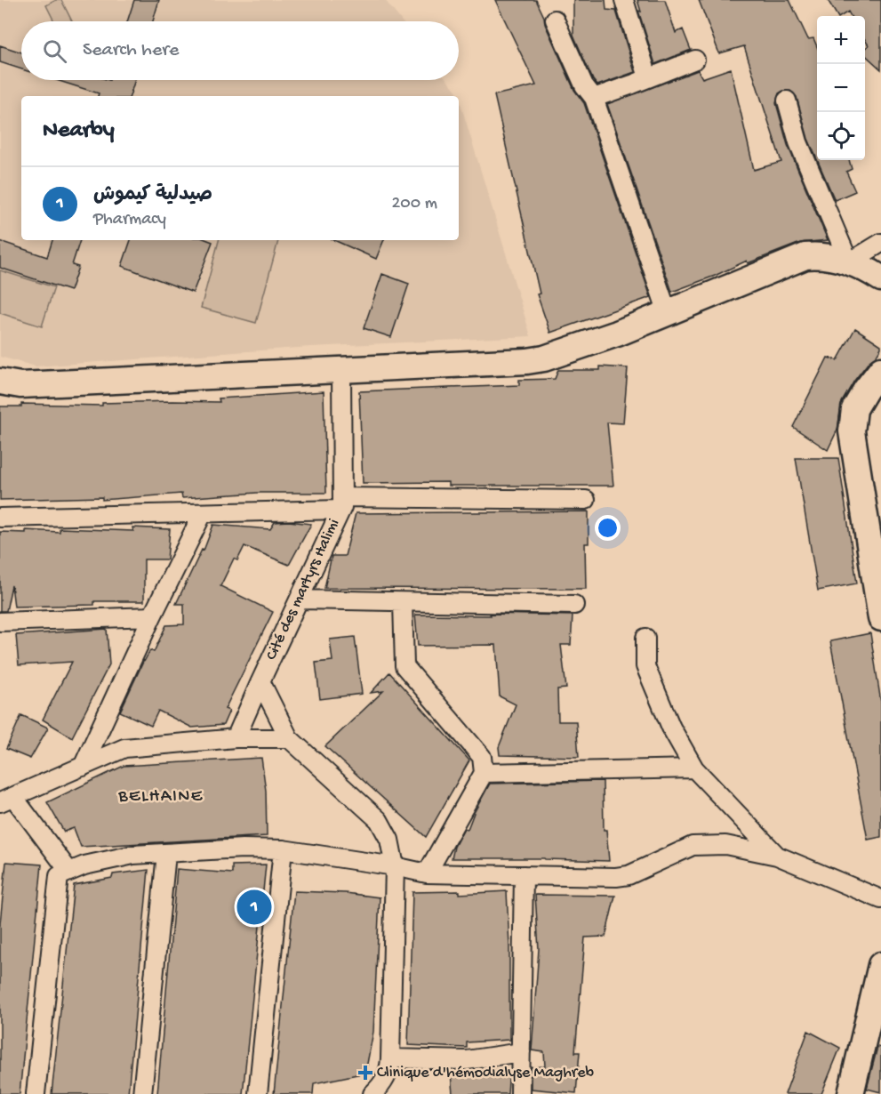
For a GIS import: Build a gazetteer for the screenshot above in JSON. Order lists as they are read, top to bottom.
{
  "streets": {
    "street": ["Cité des martyrs Halimi"]
  },
  "districts": ["BELHAINE"],
  "places": {
    "health": ["Clinique d'hémodialyse Maghreb"]
  },
  "page": {
    "map_buttons": ["+", "−"],
    "search": "Search here",
    "heading": "Nearby",
    "list": [
      {
        "mark": "1",
        "name": "صيدلية كيموش",
        "note": "Pharmacy",
        "value": "200 m"
      }
    ],
    "pins": "1"
  }
}
